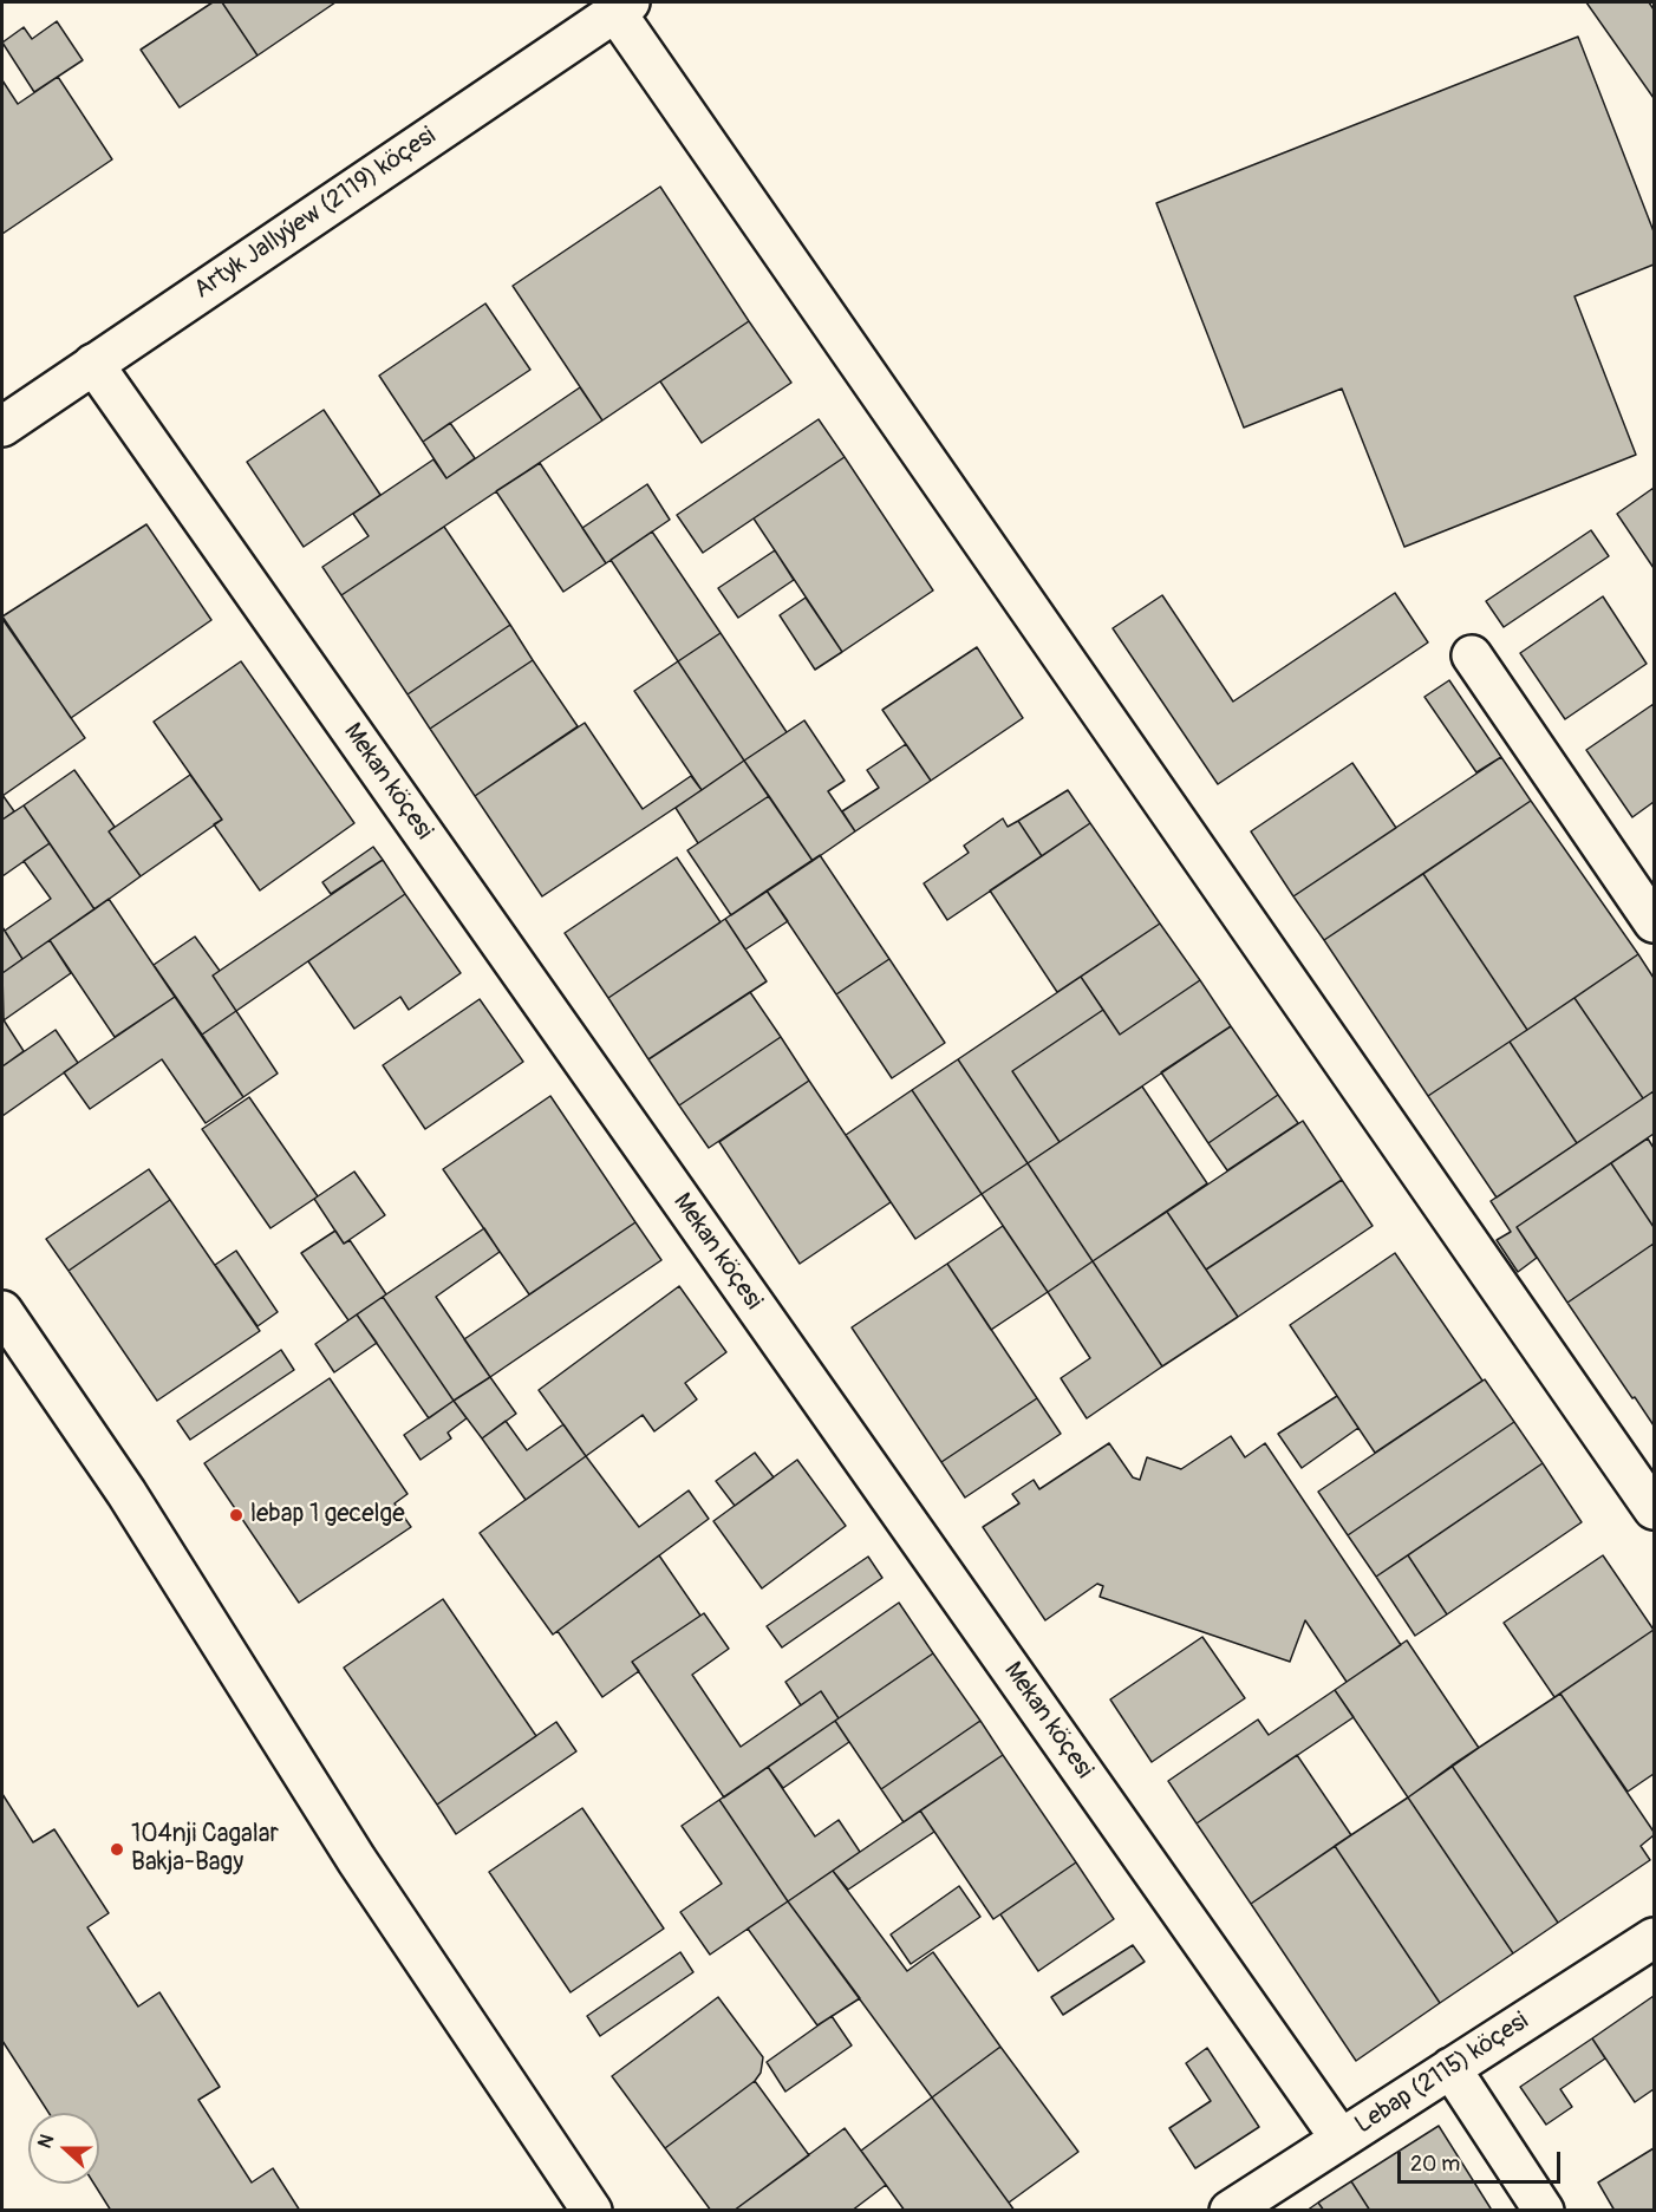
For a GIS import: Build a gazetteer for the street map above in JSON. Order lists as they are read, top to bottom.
{
  "streets": {
    "street": ["Artyk Jallyýew (2119) köçesi", "Mekan köçesi", "Lebap (2115) köçesi"]
  },
  "crossings": [
    ["Artyk Jallyýew (2119) köçesi", "Mekan köçesi"],
    ["Mekan köçesi", "Lebap (2115) köçesi"]
  ],
  "places": ["lebap 1 gecelge", "104nji Cagalar Bakja-Bagy"],
  "scale_bar": "20 m",
  "north": "left"
}
